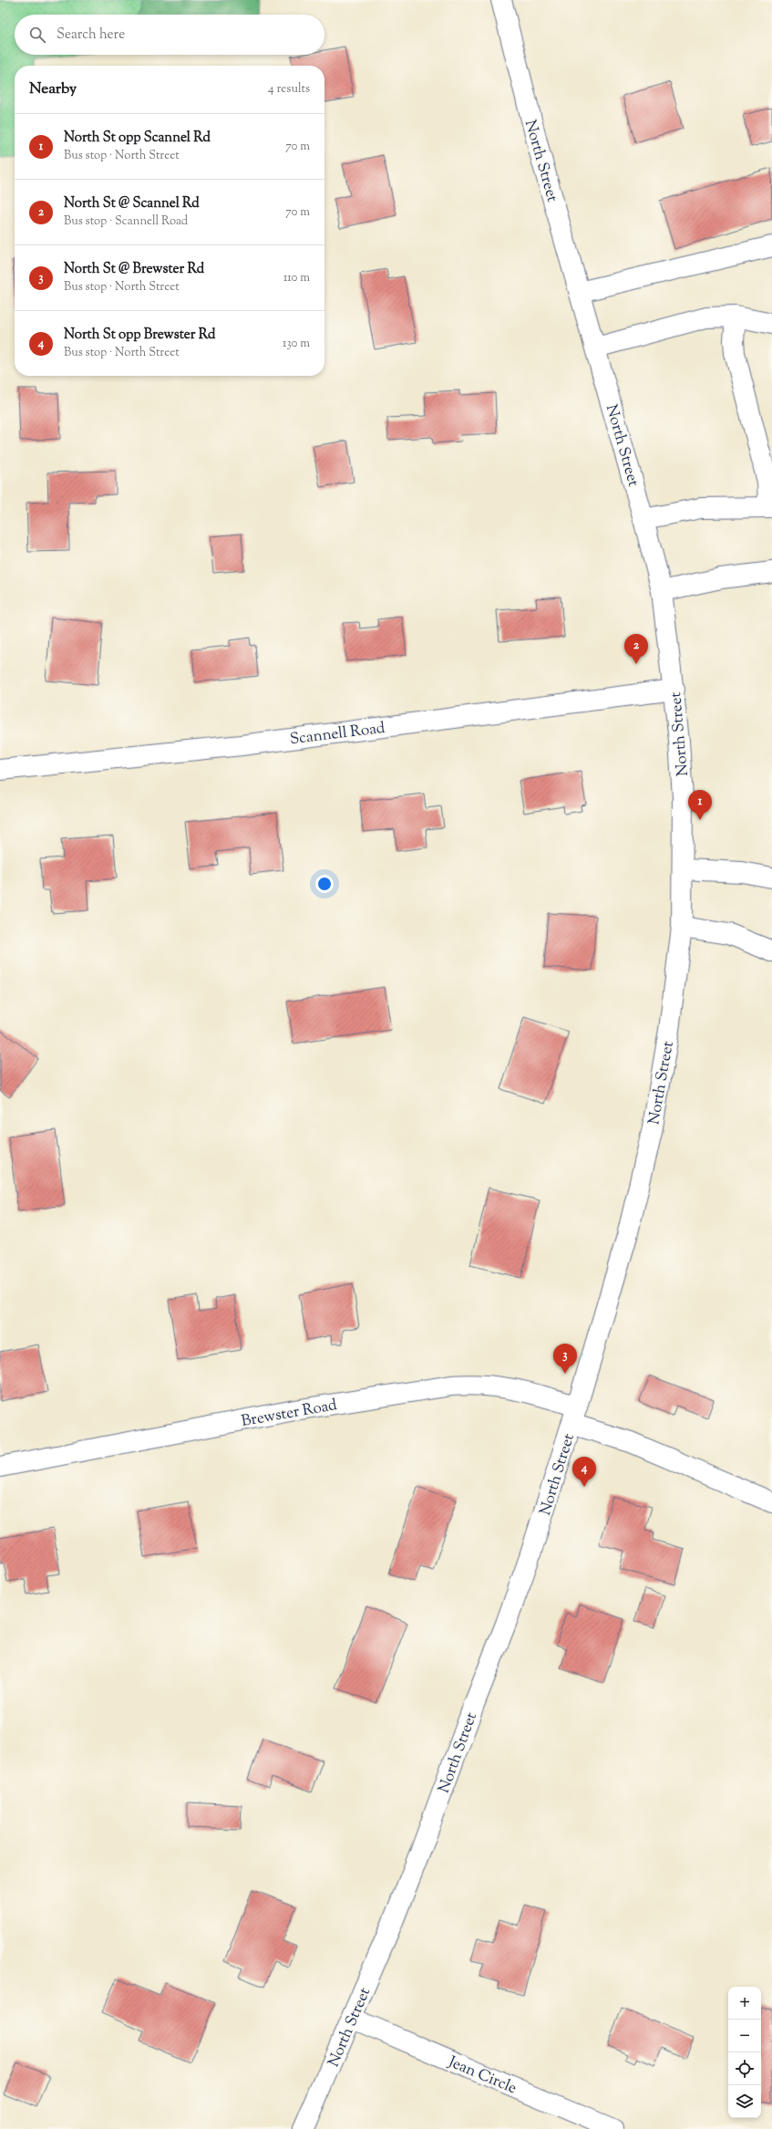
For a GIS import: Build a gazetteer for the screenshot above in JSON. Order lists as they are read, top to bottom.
{
  "streets": {
    "main road": [
      "North Street",
      "Scannell Road",
      "Brewster Road",
      "Jean Circle"
    ]
  },
  "crossings": [
    ["North Street", "Scannell Road"],
    ["North Street", "Brewster Road"],
    ["North Street", "Jean Circle"]
  ],
  "page": {
    "search": "Search here",
    "heading": ["Nearby", "4 results"],
    "list": [
      {
        "mark": "1",
        "name": "North St opp Scannel Rd",
        "note": "Bus stop · North Street",
        "value": "70 m"
      },
      {
        "mark": "2",
        "name": "North St @ Scannel Rd",
        "note": "Bus stop · Scannell Road",
        "value": "70 m"
      },
      {
        "mark": "3",
        "name": "North St @ Brewster Rd",
        "note": "Bus stop · North Street",
        "value": "110 m"
      },
      {
        "mark": "4",
        "name": "North St opp Brewster Rd",
        "note": "Bus stop · North Street",
        "value": "130 m"
      }
    ],
    "pins": [
      "2",
      "1",
      "3",
      "4"
    ],
    "map_buttons": ["+", "−"]
  }
}
